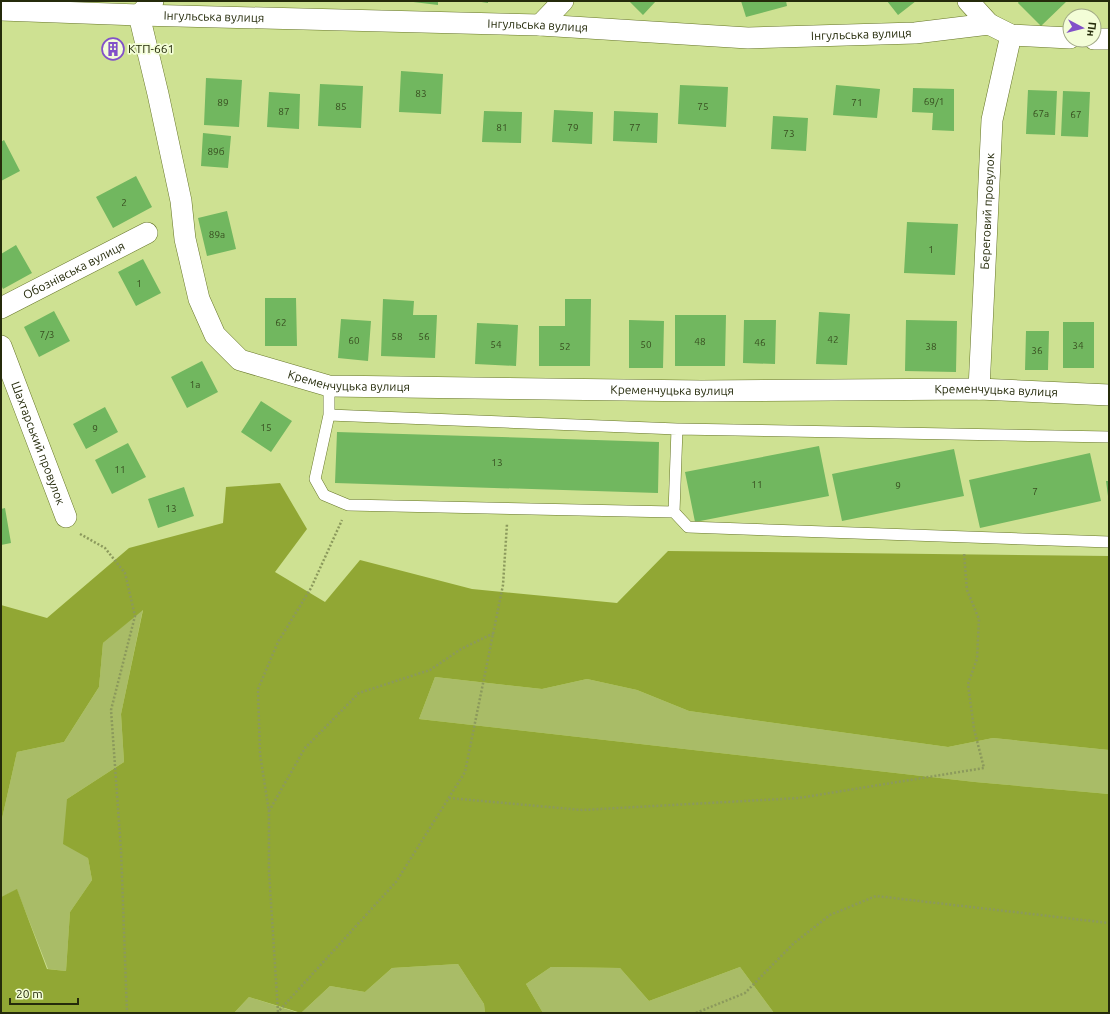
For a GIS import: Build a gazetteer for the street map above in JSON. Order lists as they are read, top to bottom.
{
  "streets": {
    "street": [
      "Інгульська вулиця",
      "Береговий провулок",
      "Обознівська вулиця",
      "Кременчуцька вулиця",
      "Шахтарський провулок"
    ]
  },
  "crossings": [
    ["Інгульська вулиця", "Кременчуцька вулиця"],
    ["Береговий провулок", "Кременчуцька вулиця"]
  ],
  "places": {
    "building": ["КТП-661"]
  },
  "house_numbers": [
    "83",
    "69/1",
    "89",
    "71",
    "85",
    "75",
    "87",
    "67а",
    "67",
    "81",
    "79",
    "77",
    "73",
    "89б",
    "2",
    "89а",
    "1",
    "1",
    "62",
    "7/3",
    "58",
    "56",
    "42",
    "60",
    "48",
    "46",
    "54",
    "50",
    "34",
    "52",
    "38",
    "36",
    "1а",
    "15",
    "9",
    "13",
    "11",
    "11",
    "9",
    "7",
    "13"
  ],
  "scale_bar": "20 m",
  "north": "right"
}
